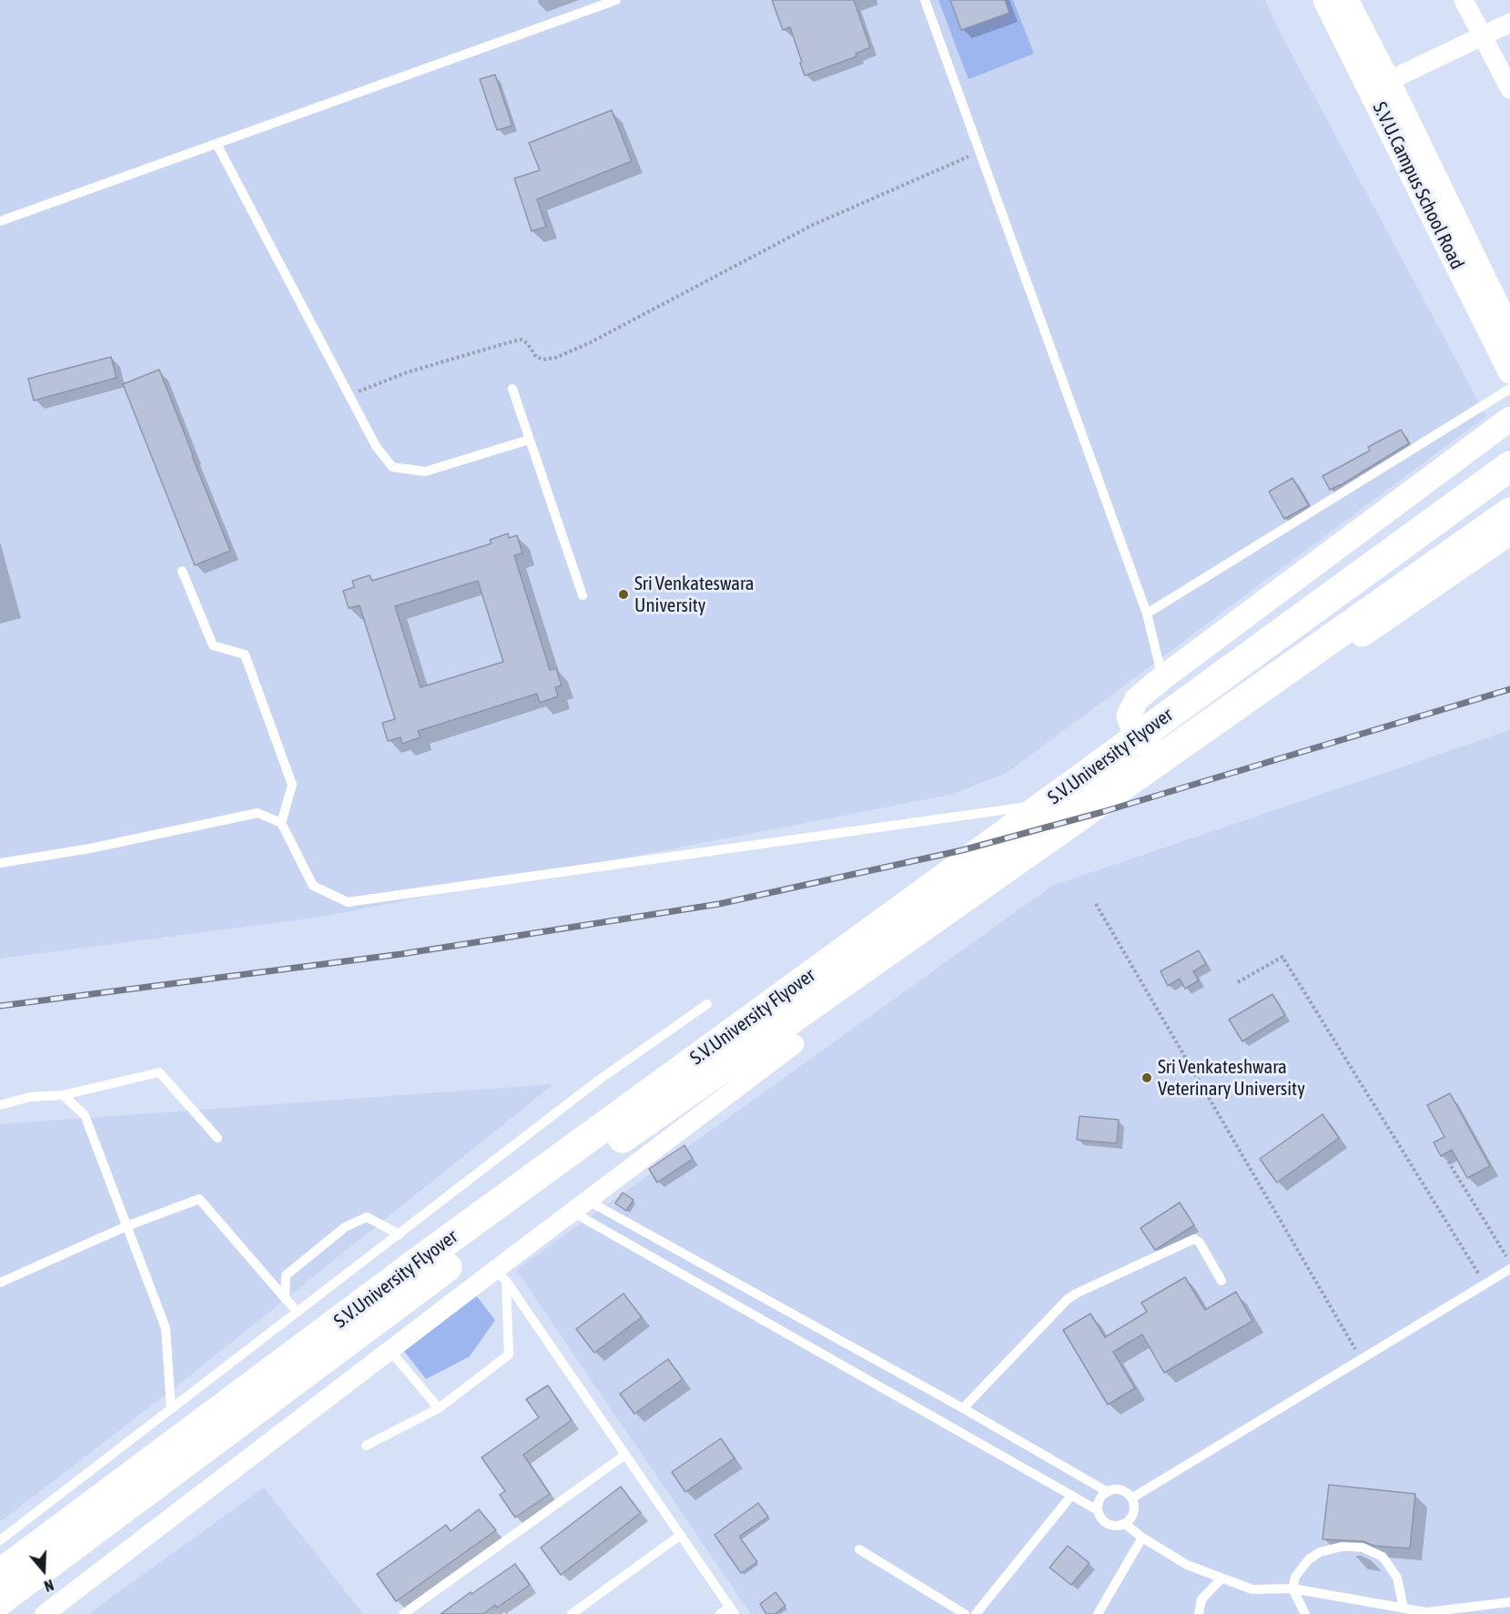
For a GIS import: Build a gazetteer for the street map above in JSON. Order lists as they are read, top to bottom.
{
  "streets": {
    "main road": ["S.V.University Flyover"],
    "street": ["S.V.U.Campus School Road"]
  },
  "places": ["Sri Venkateswara University", "Sri Venkateshwara Veterinary University"],
  "north": "bottom"
}
